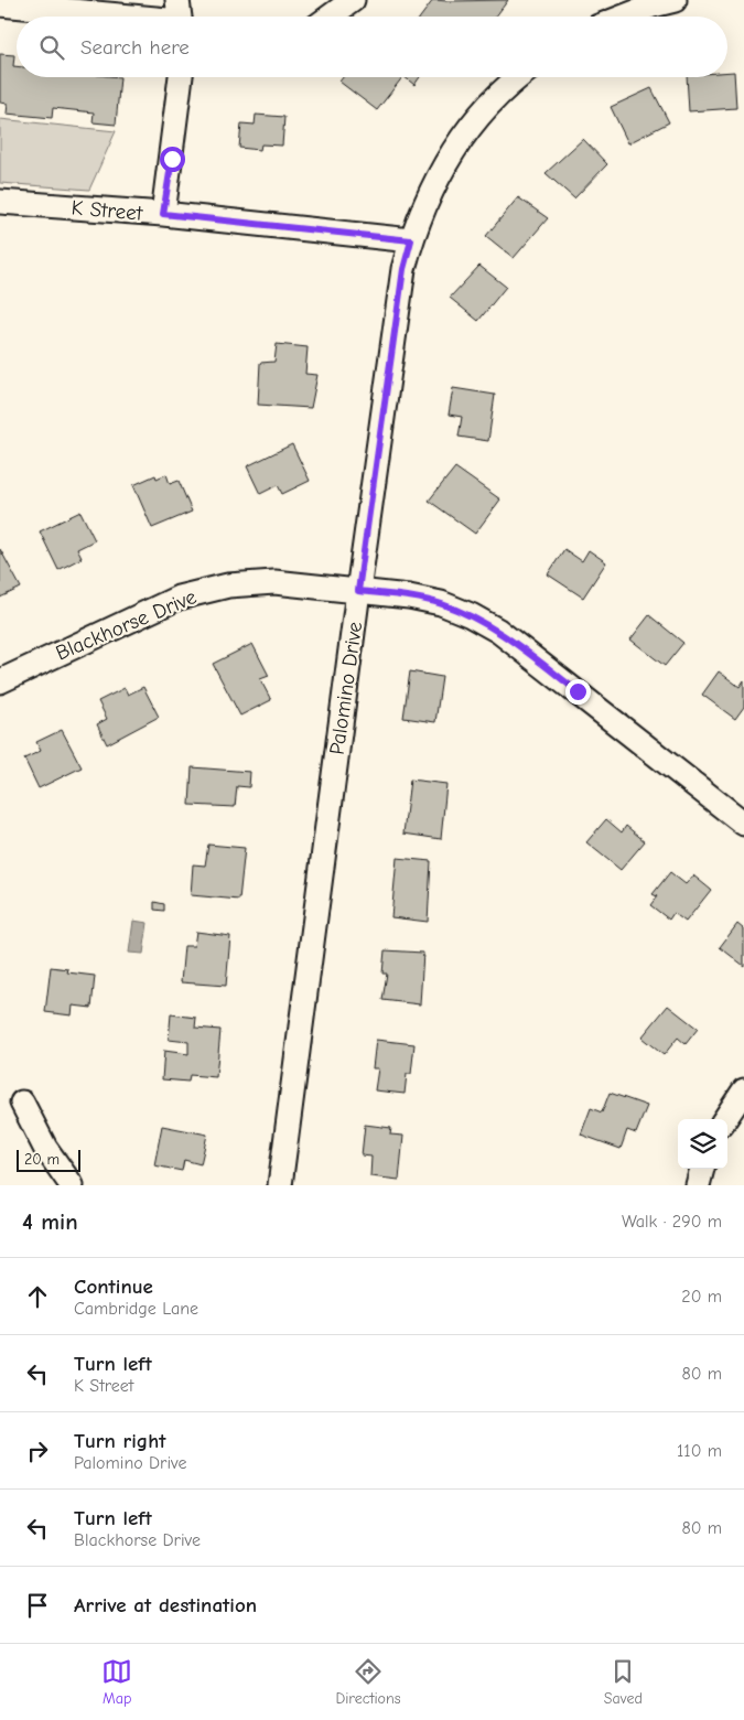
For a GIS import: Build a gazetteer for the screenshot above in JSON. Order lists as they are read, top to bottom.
{
  "streets": {
    "street": ["K Street", "Blackhorse Drive", "Palomino Drive"]
  },
  "crossings": [
    ["K Street", "Palomino Drive"],
    ["Blackhorse Drive", "Palomino Drive"]
  ],
  "scale_bar": "20 m",
  "page": {
    "search": "Search here",
    "scale": "20 m",
    "heading": ["4 min", "Walk · 290 m"],
    "list": [
      ["Continue", "Cambridge Lane", "20 m"],
      ["Turn left", "K Street", "80 m"],
      ["Turn right", "Palomino Drive", "110 m"],
      ["Turn left", "Blackhorse Drive", "80 m"],
      "Arrive at destination"
    ],
    "nav": ["Map", "Directions", "Saved"]
  }
}
